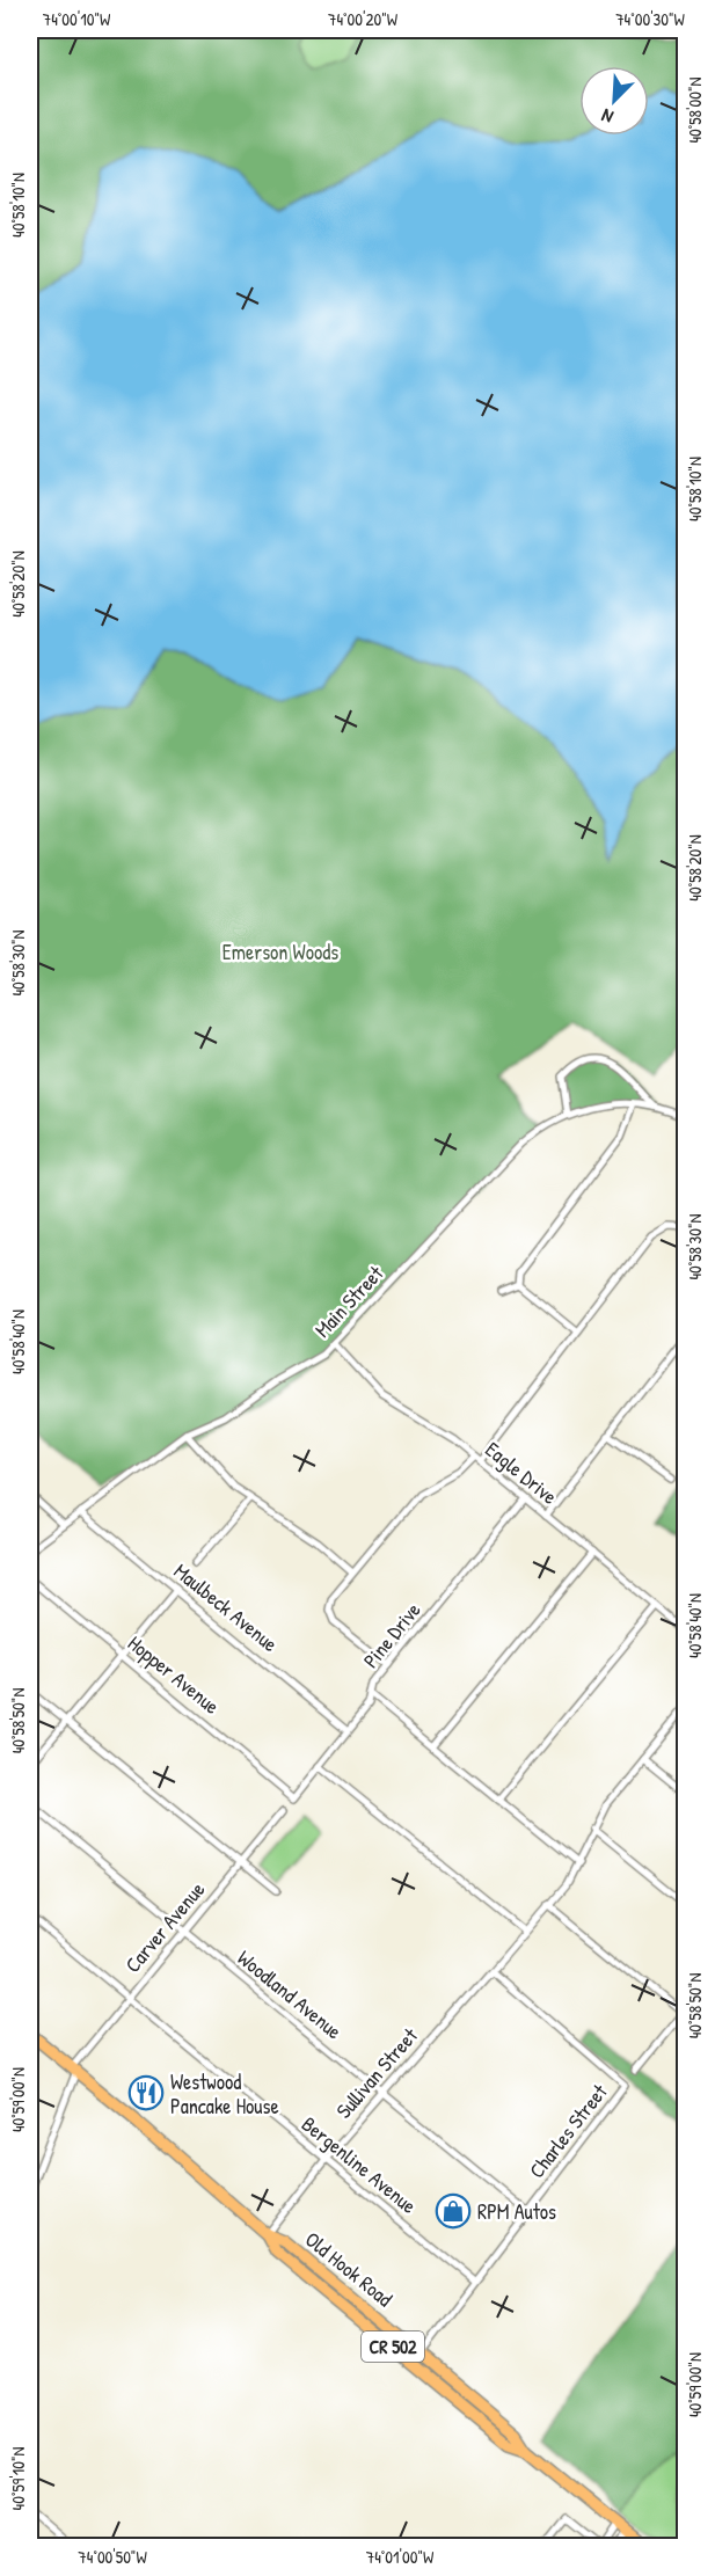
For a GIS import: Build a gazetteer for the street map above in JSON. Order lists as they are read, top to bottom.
{
  "streets": {
    "main road": ["Old Hook Road", "CR 502"],
    "street": [
      "Main Street",
      "Eagle Drive",
      "Maulbeck Avenue",
      "Pine Drive",
      "Hopper Avenue",
      "Carver Avenue",
      "Woodland Avenue",
      "Sullivan Street",
      "Charles Street",
      "Bergenline Avenue"
    ]
  },
  "crossings": [
    ["Main Street", "Eagle Drive"],
    ["Main Street", "Maulbeck Avenue"],
    ["Eagle Drive", "Pine Drive"],
    ["Maulbeck Avenue", "Pine Drive"],
    ["Pine Drive", "Hopper Avenue"],
    ["Carver Avenue", "Woodland Avenue"],
    ["Carver Avenue", "Bergenline Avenue"],
    ["Carver Avenue", "Old Hook Road"],
    ["Woodland Avenue", "Sullivan Street"],
    ["Woodland Avenue", "Charles Street"],
    ["Sullivan Street", "Charles Street"],
    ["Sullivan Street", "Bergenline Avenue"],
    ["Sullivan Street", "Old Hook Road"],
    ["Charles Street", "Bergenline Avenue"],
    ["Charles Street", "Old Hook Road"]
  ],
  "parks": ["Emerson Woods"],
  "places": {
    "restaurant": ["Westwood Pancake House"],
    "shop": ["RPM Autos"]
  },
  "north": "bottom left",
  "coordinates": [
    "74°00'10\"W",
    "74°00'20\"W",
    "74°00'30\"W",
    "40°58'00\"N",
    "40°58'10\"N",
    "40°58'20\"N",
    "40°58'30\"N",
    "40°58'40\"N",
    "40°58'50\"N",
    "40°59'00\"N",
    "40°59'10\"N",
    "74°00'50\"W",
    "74°01'00\"W"
  ]
}
